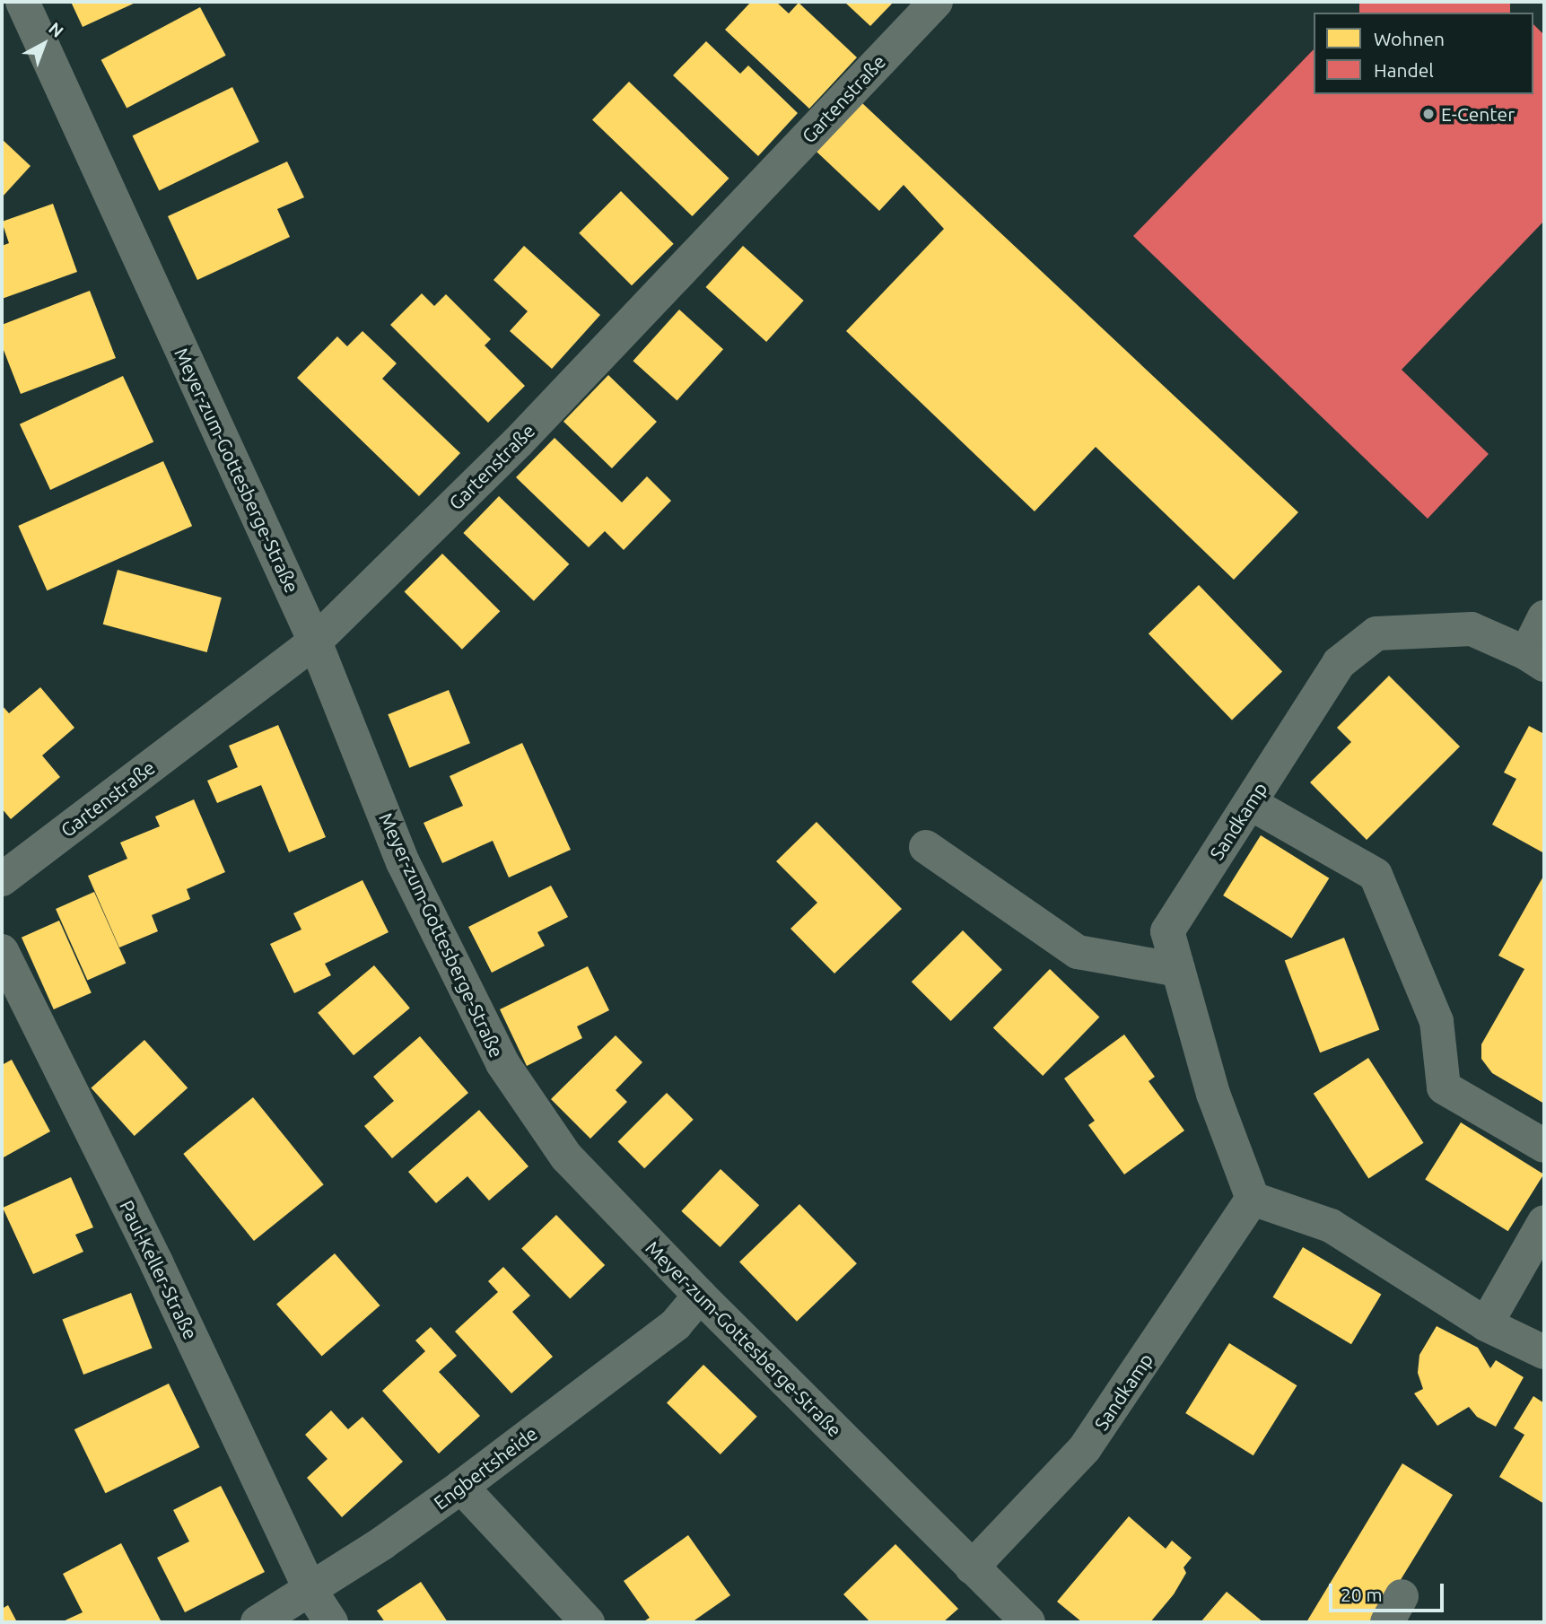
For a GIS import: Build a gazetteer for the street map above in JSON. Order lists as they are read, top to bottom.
{
  "streets": {
    "street": [
      "Gartenstraße",
      "Meyer-zum-Gottesberge-Straße",
      "Sandkamp",
      "Paul-Keller-Straße",
      "Engbertsheide"
    ]
  },
  "crossings": [
    ["Gartenstraße", "Meyer-zum-Gottesberge-Straße"],
    ["Meyer-zum-Gottesberge-Straße", "Sandkamp"],
    ["Meyer-zum-Gottesberge-Straße", "Engbertsheide"],
    ["Paul-Keller-Straße", "Engbertsheide"]
  ],
  "places": ["E-Center"],
  "legend": ["Wohnen", "Handel"],
  "scale_bar": "20 m",
  "north": "top right"
}
